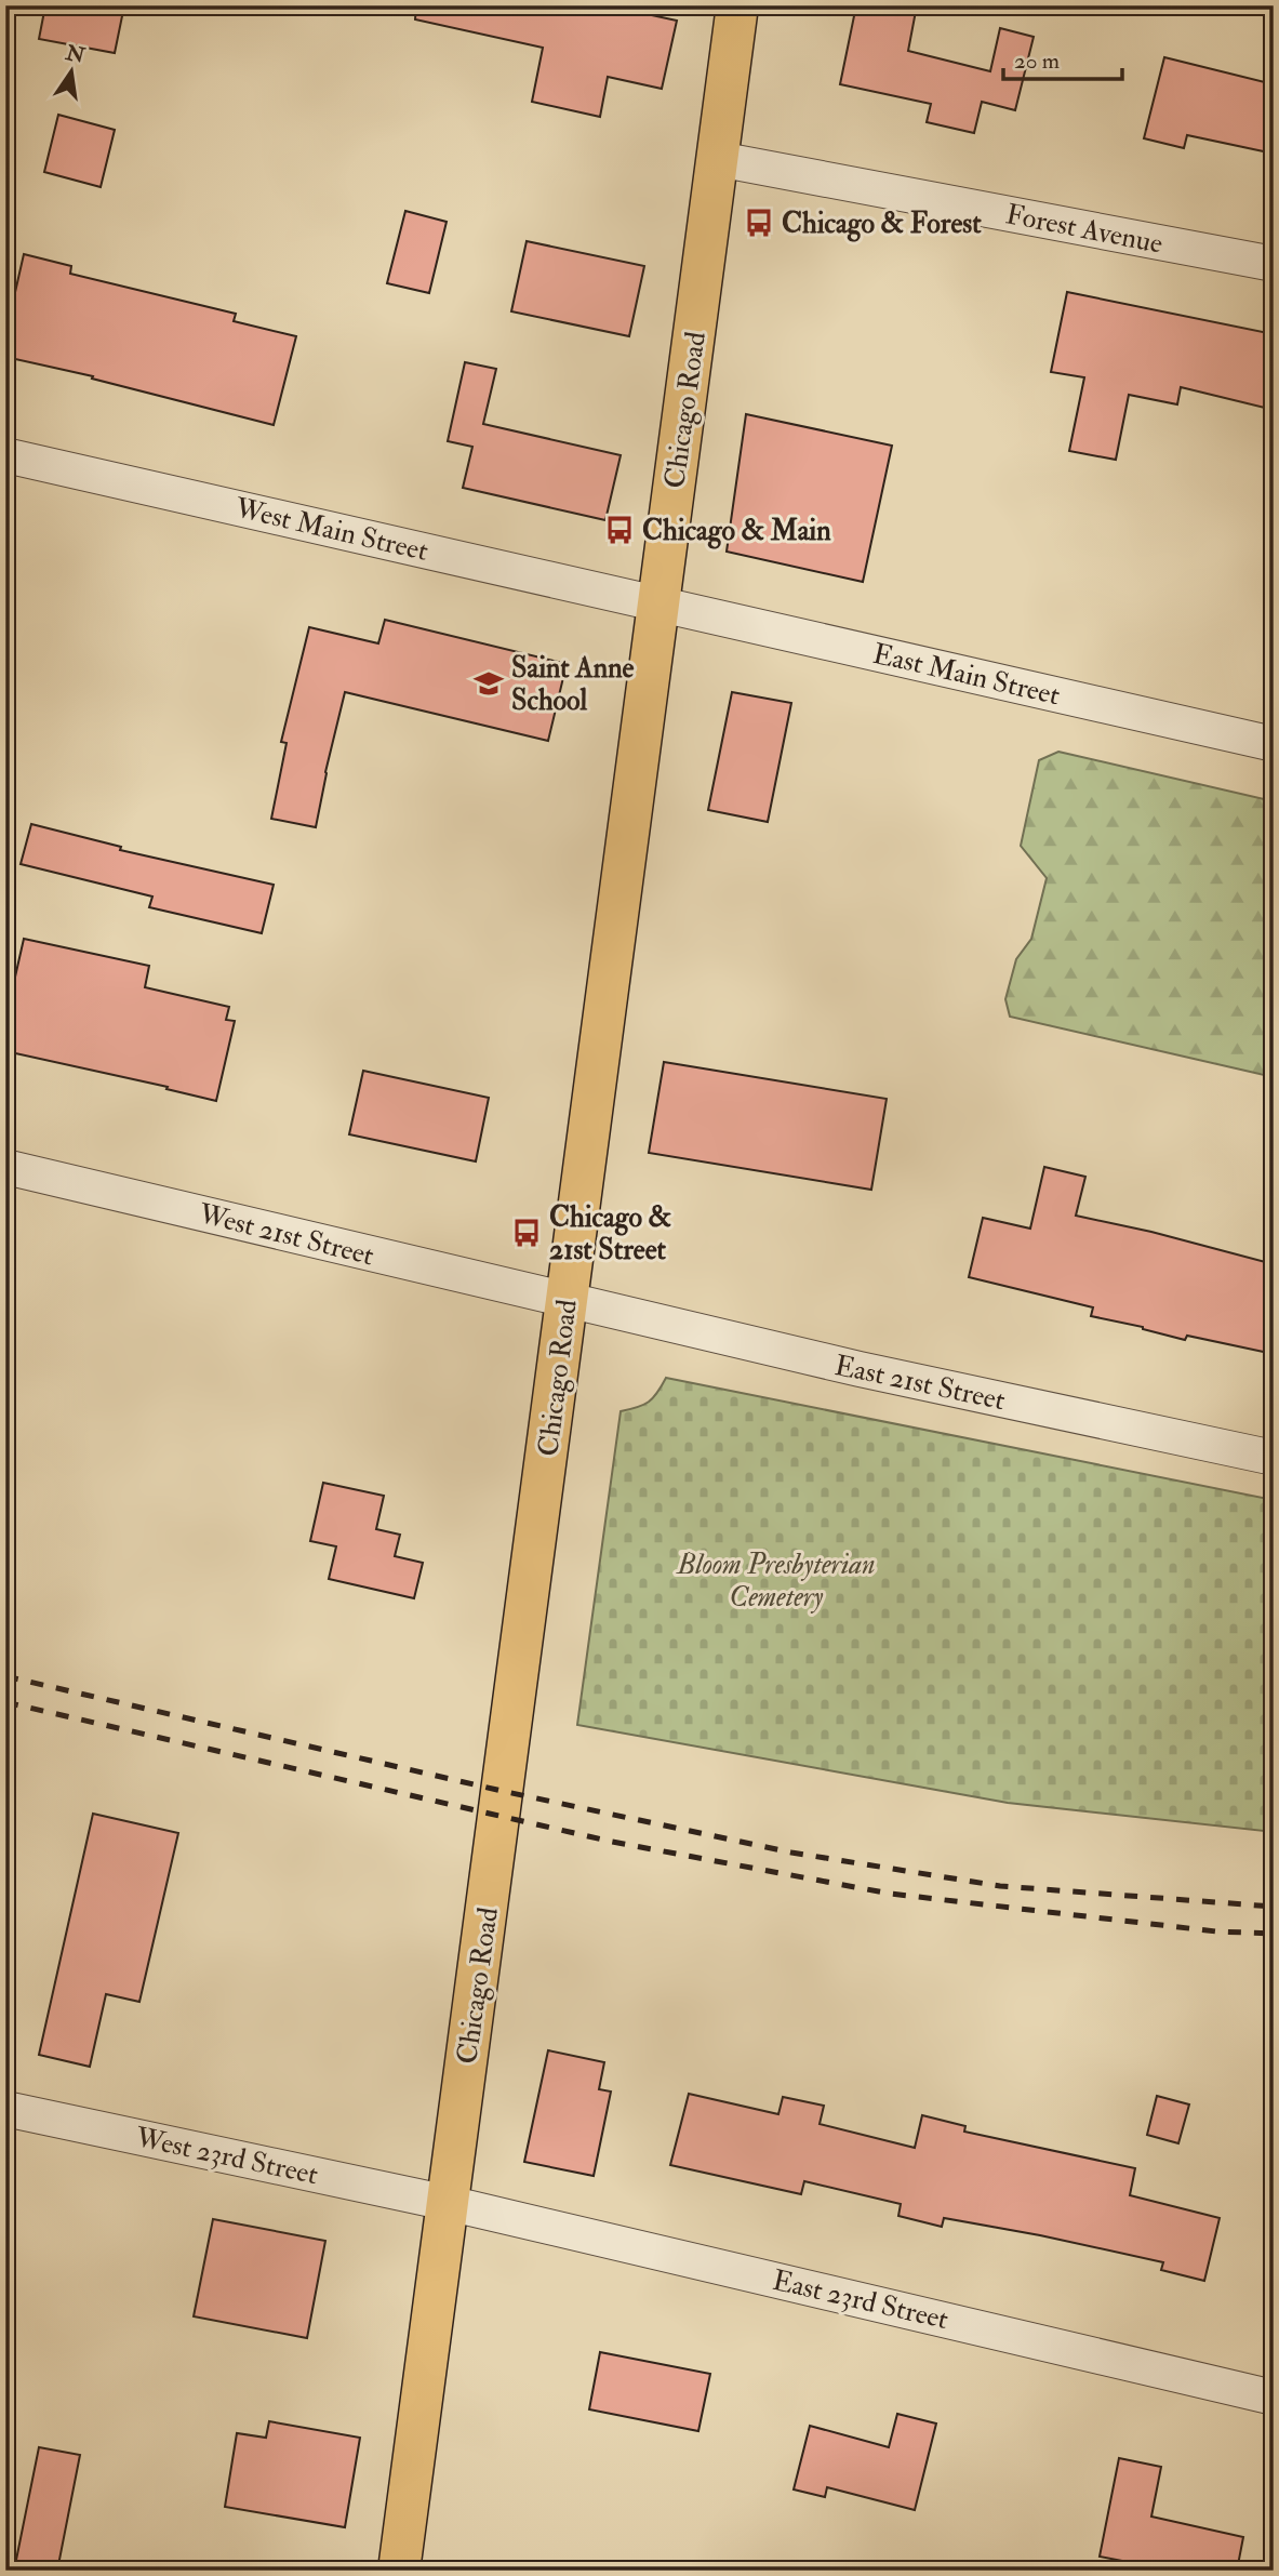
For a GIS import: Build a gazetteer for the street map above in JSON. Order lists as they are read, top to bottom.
{
  "streets": {
    "main road": ["Chicago Road"],
    "street": [
      "Forest Avenue",
      "West Main Street",
      "East Main Street",
      "West 21st Street",
      "East 21st Street",
      "West 23rd Street",
      "East 23rd Street"
    ]
  },
  "crossings": [
    ["Forest Avenue", "Chicago Road"],
    ["Chicago Road", "West Main Street"],
    ["Chicago Road", "East Main Street"],
    ["Chicago Road", "West 21st Street"],
    ["Chicago Road", "East 21st Street"],
    ["Chicago Road", "West 23rd Street"],
    ["Chicago Road", "East 23rd Street"],
    ["West Main Street", "East Main Street"],
    ["West 21st Street", "East 21st Street"],
    ["West 23rd Street", "East 23rd Street"]
  ],
  "parks": ["Bloom Presbyterian Cemetery"],
  "places": {
    "bus stop": ["Chicago & Forest", "Chicago & Main", "Chicago & 21st Street"],
    "school or university": ["Saint Anne School"]
  },
  "scale_bar": "20 m",
  "north": "top"
}
